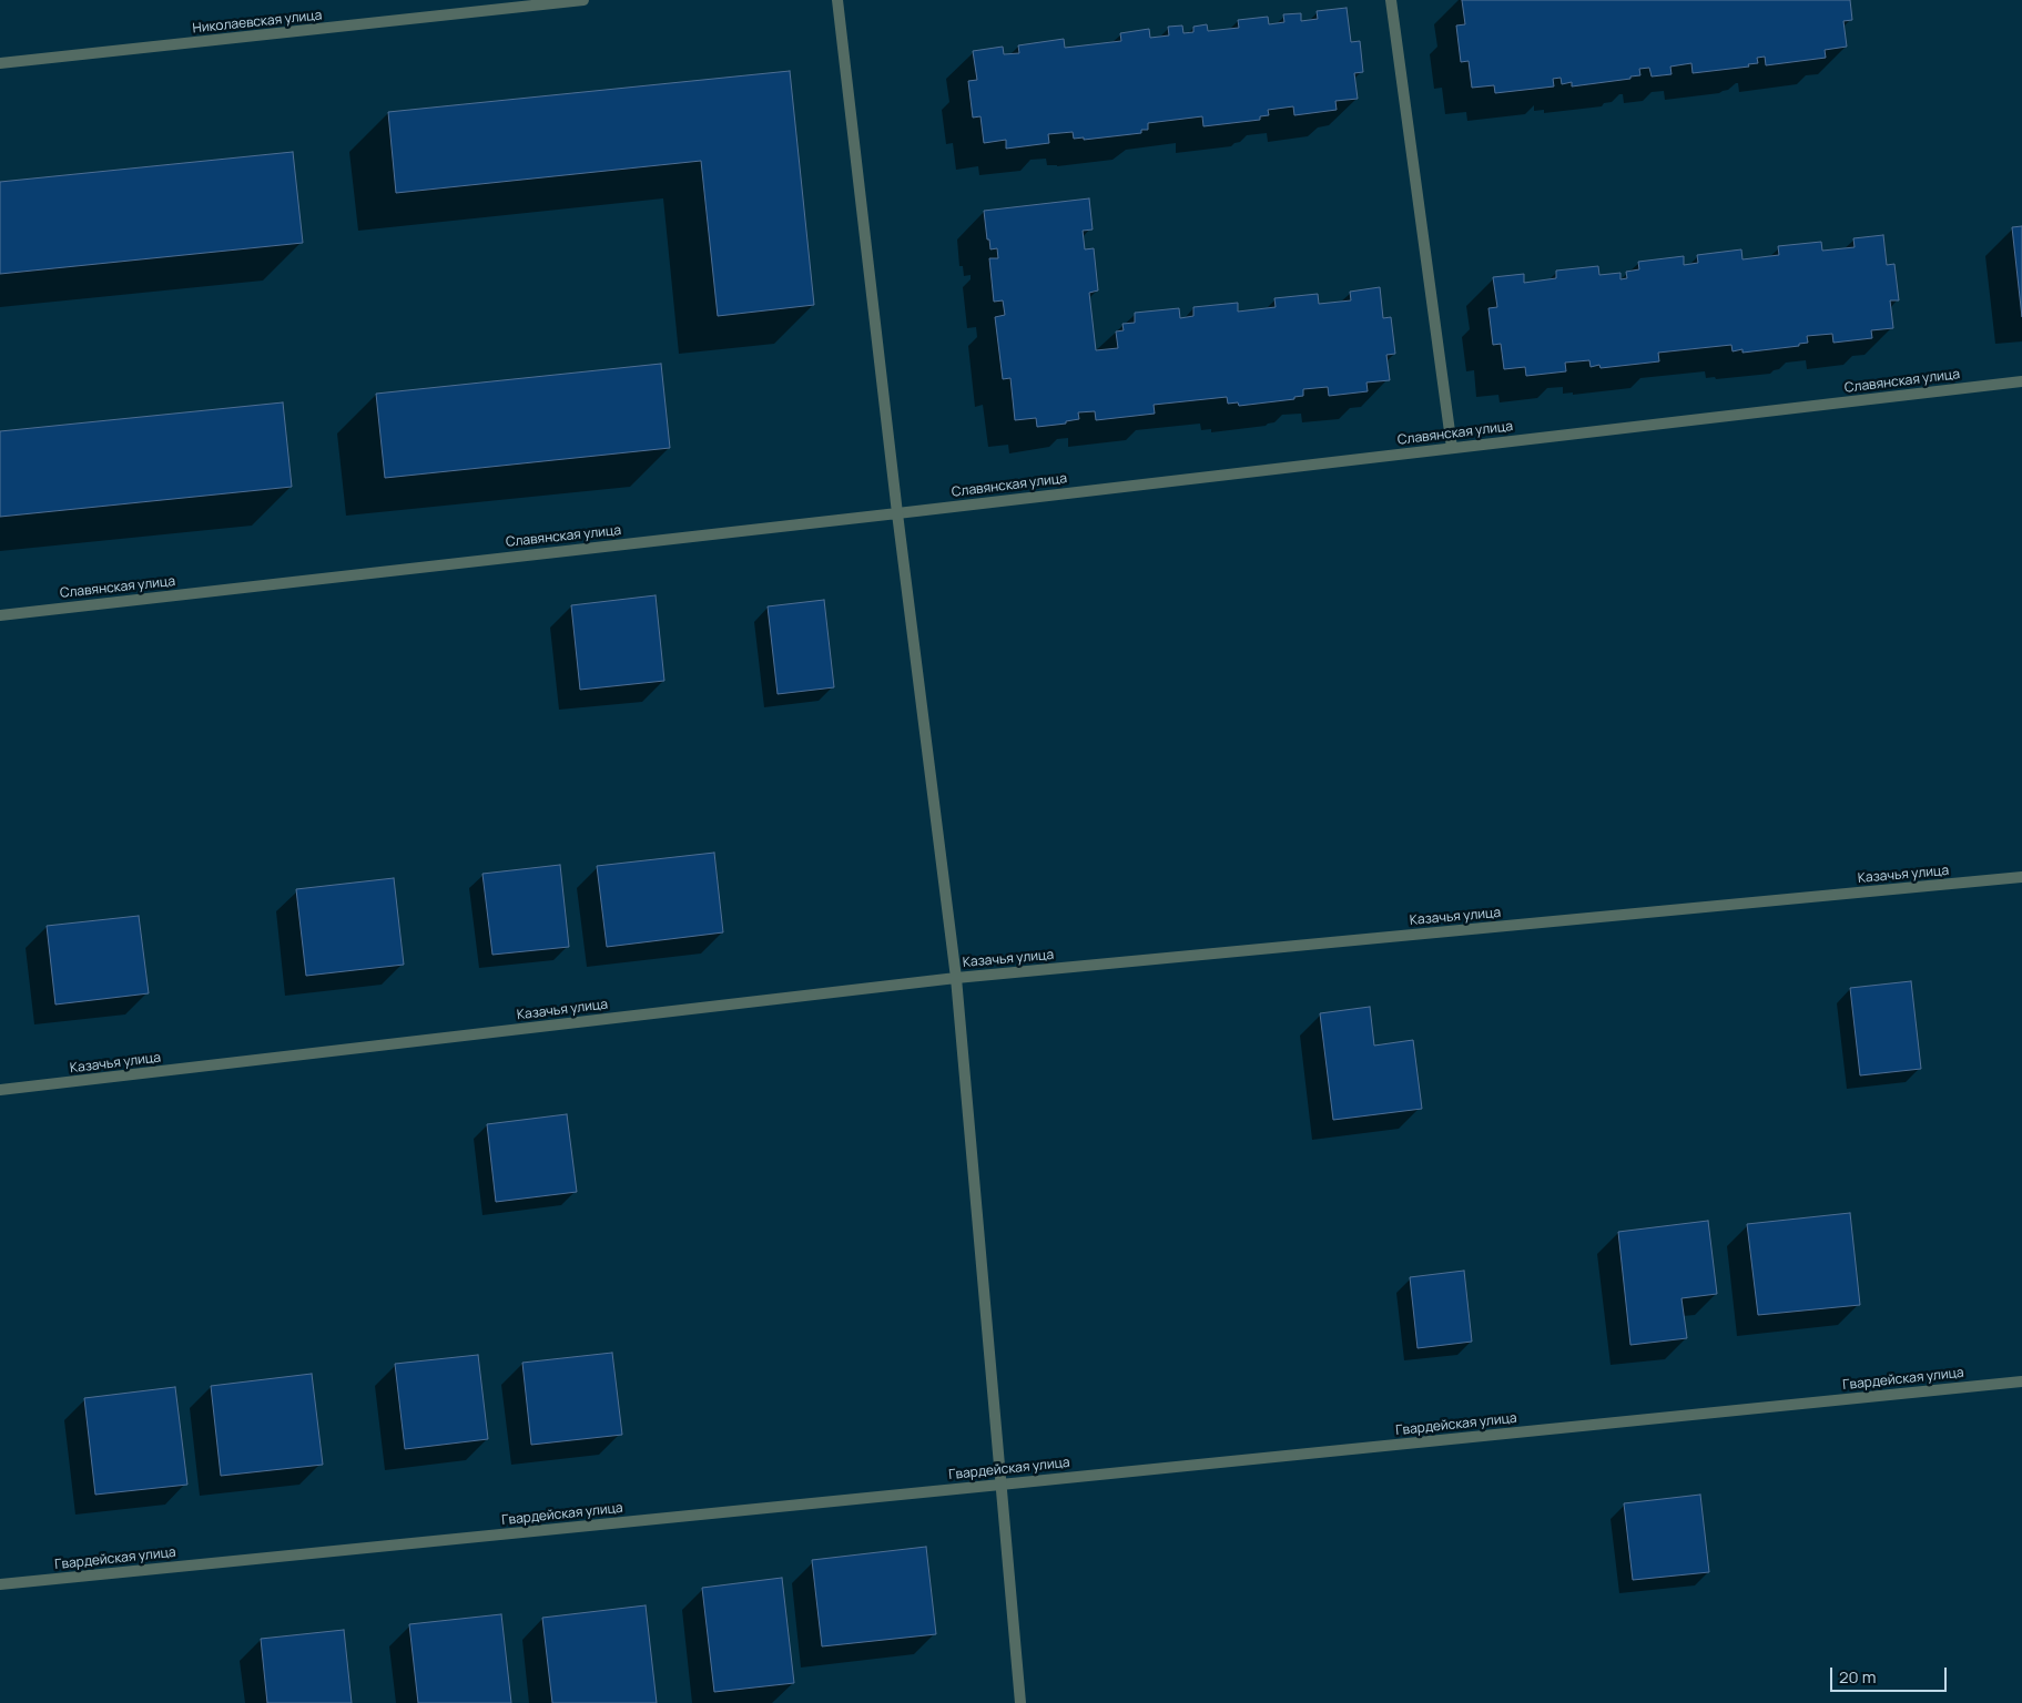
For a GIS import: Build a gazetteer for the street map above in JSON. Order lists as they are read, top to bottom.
{
  "streets": {
    "street": [
      "Николаевская улица",
      "Славянская улица",
      "Казачья улица",
      "Гвардейская улица"
    ]
  },
  "scale_bar": "20 m"
}
